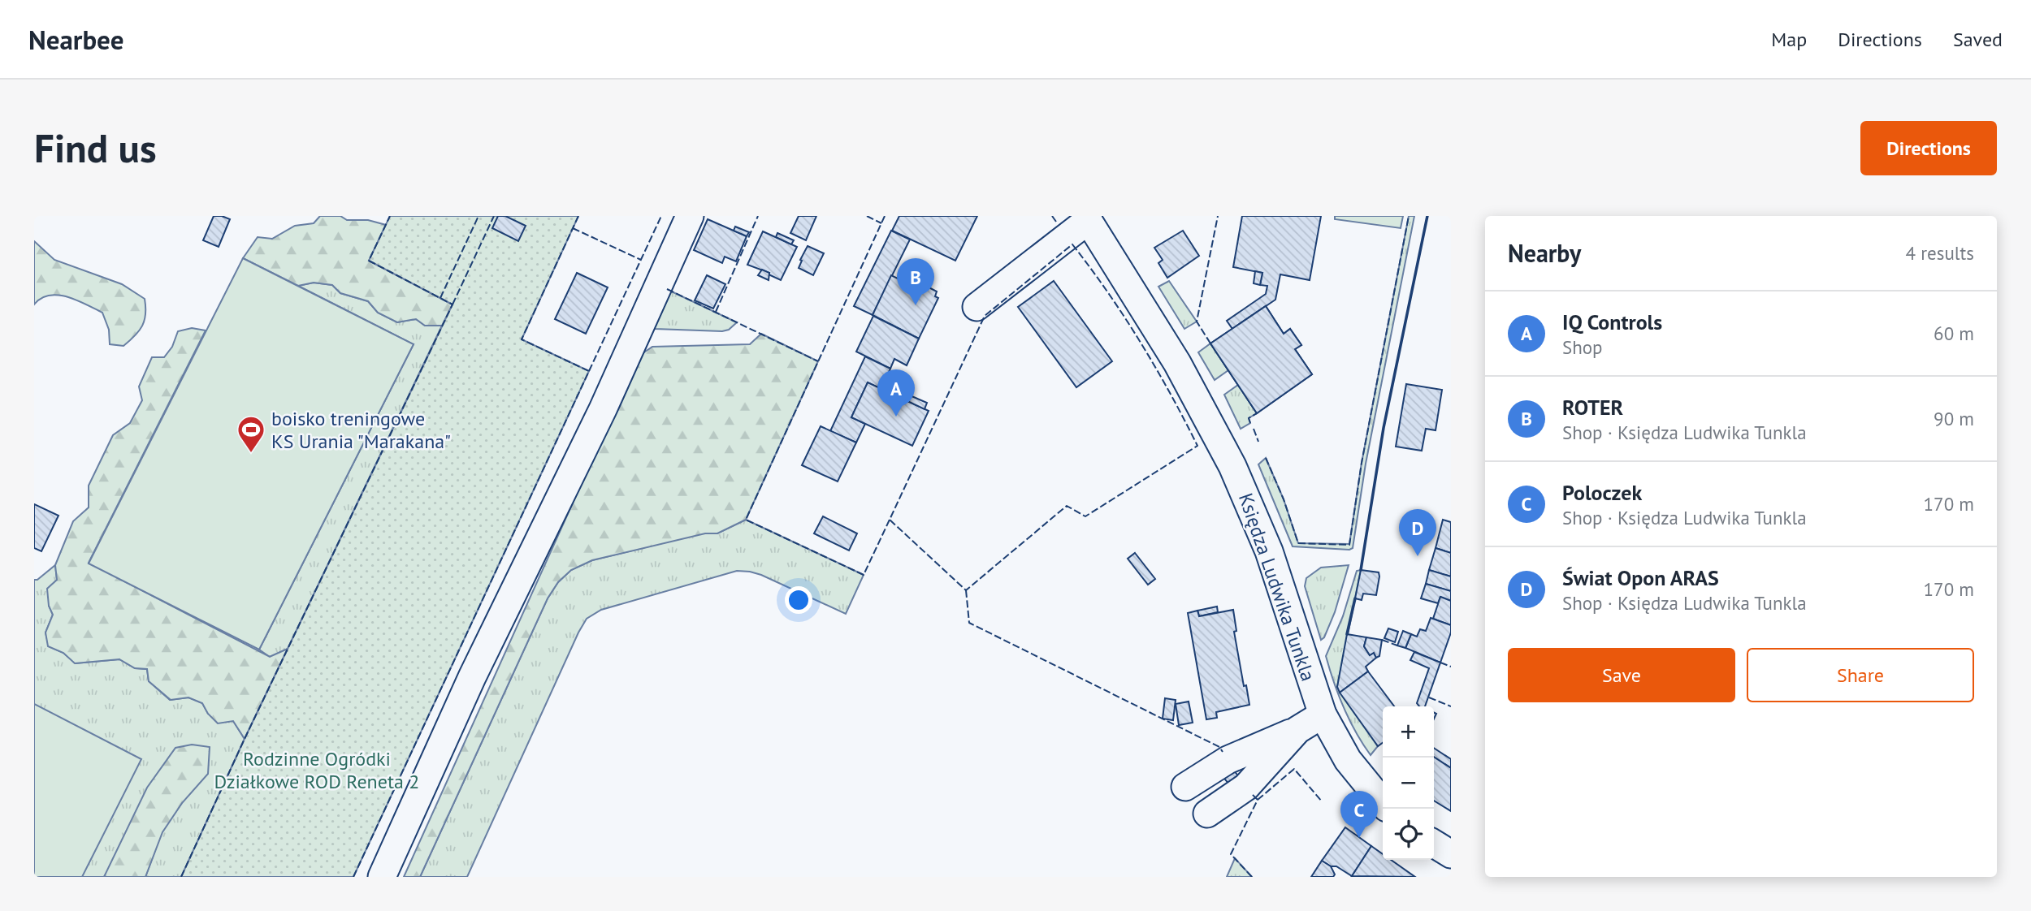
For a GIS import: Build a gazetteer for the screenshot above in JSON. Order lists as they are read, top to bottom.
{
  "streets": {
    "street": ["Księdza Ludwika Tunkla"]
  },
  "parks": ["Rodzinne Ogródki Działkowe ROD Reneta 2"],
  "places": {
    "sports": ["boisko treningowe KS Urania \"Marakana\""]
  },
  "page": {
    "header": "Nearbee",
    "nav": ["Map", "Directions", "Saved"],
    "buttons": [
      "Directions",
      ["Save", "Share"]
    ],
    "title": "Find us",
    "heading": ["Nearby", "4 results"],
    "pins": [
      "B",
      "A",
      "D",
      "C"
    ],
    "list": [
      {
        "mark": "A",
        "name": "IQ Controls",
        "note": "Shop",
        "value": "60 m"
      },
      {
        "mark": "B",
        "name": "ROTER",
        "note": "Shop · Księdza Ludwika Tunkla",
        "value": "90 m"
      },
      {
        "mark": "C",
        "name": "Poloczek",
        "note": "Shop · Księdza Ludwika Tunkla",
        "value": "170 m"
      },
      {
        "mark": "D",
        "name": "Świat Opon ARAS",
        "note": "Shop · Księdza Ludwika Tunkla",
        "value": "170 m"
      }
    ],
    "map_buttons": ["+", "−"]
  }
}
